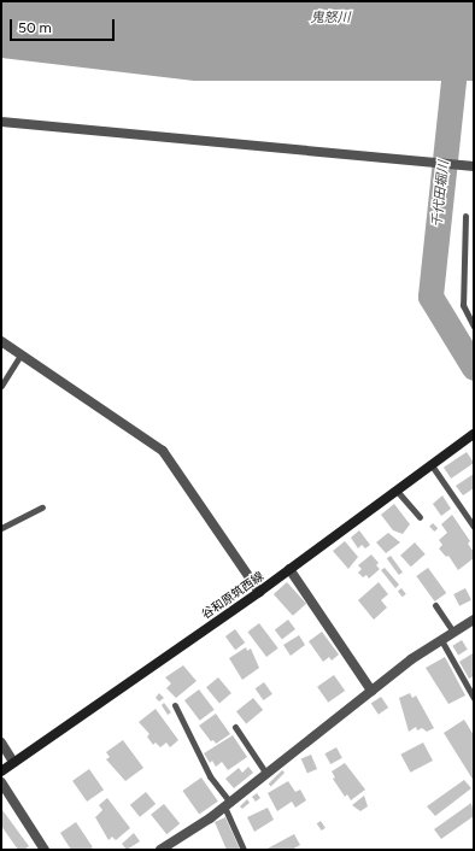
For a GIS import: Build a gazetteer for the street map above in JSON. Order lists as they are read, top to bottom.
{
  "streets": {
    "main road": ["谷和原筑西線"]
  },
  "water": ["鬼怒川", "千代田堀川"],
  "scale_bar": "50 m"
}
